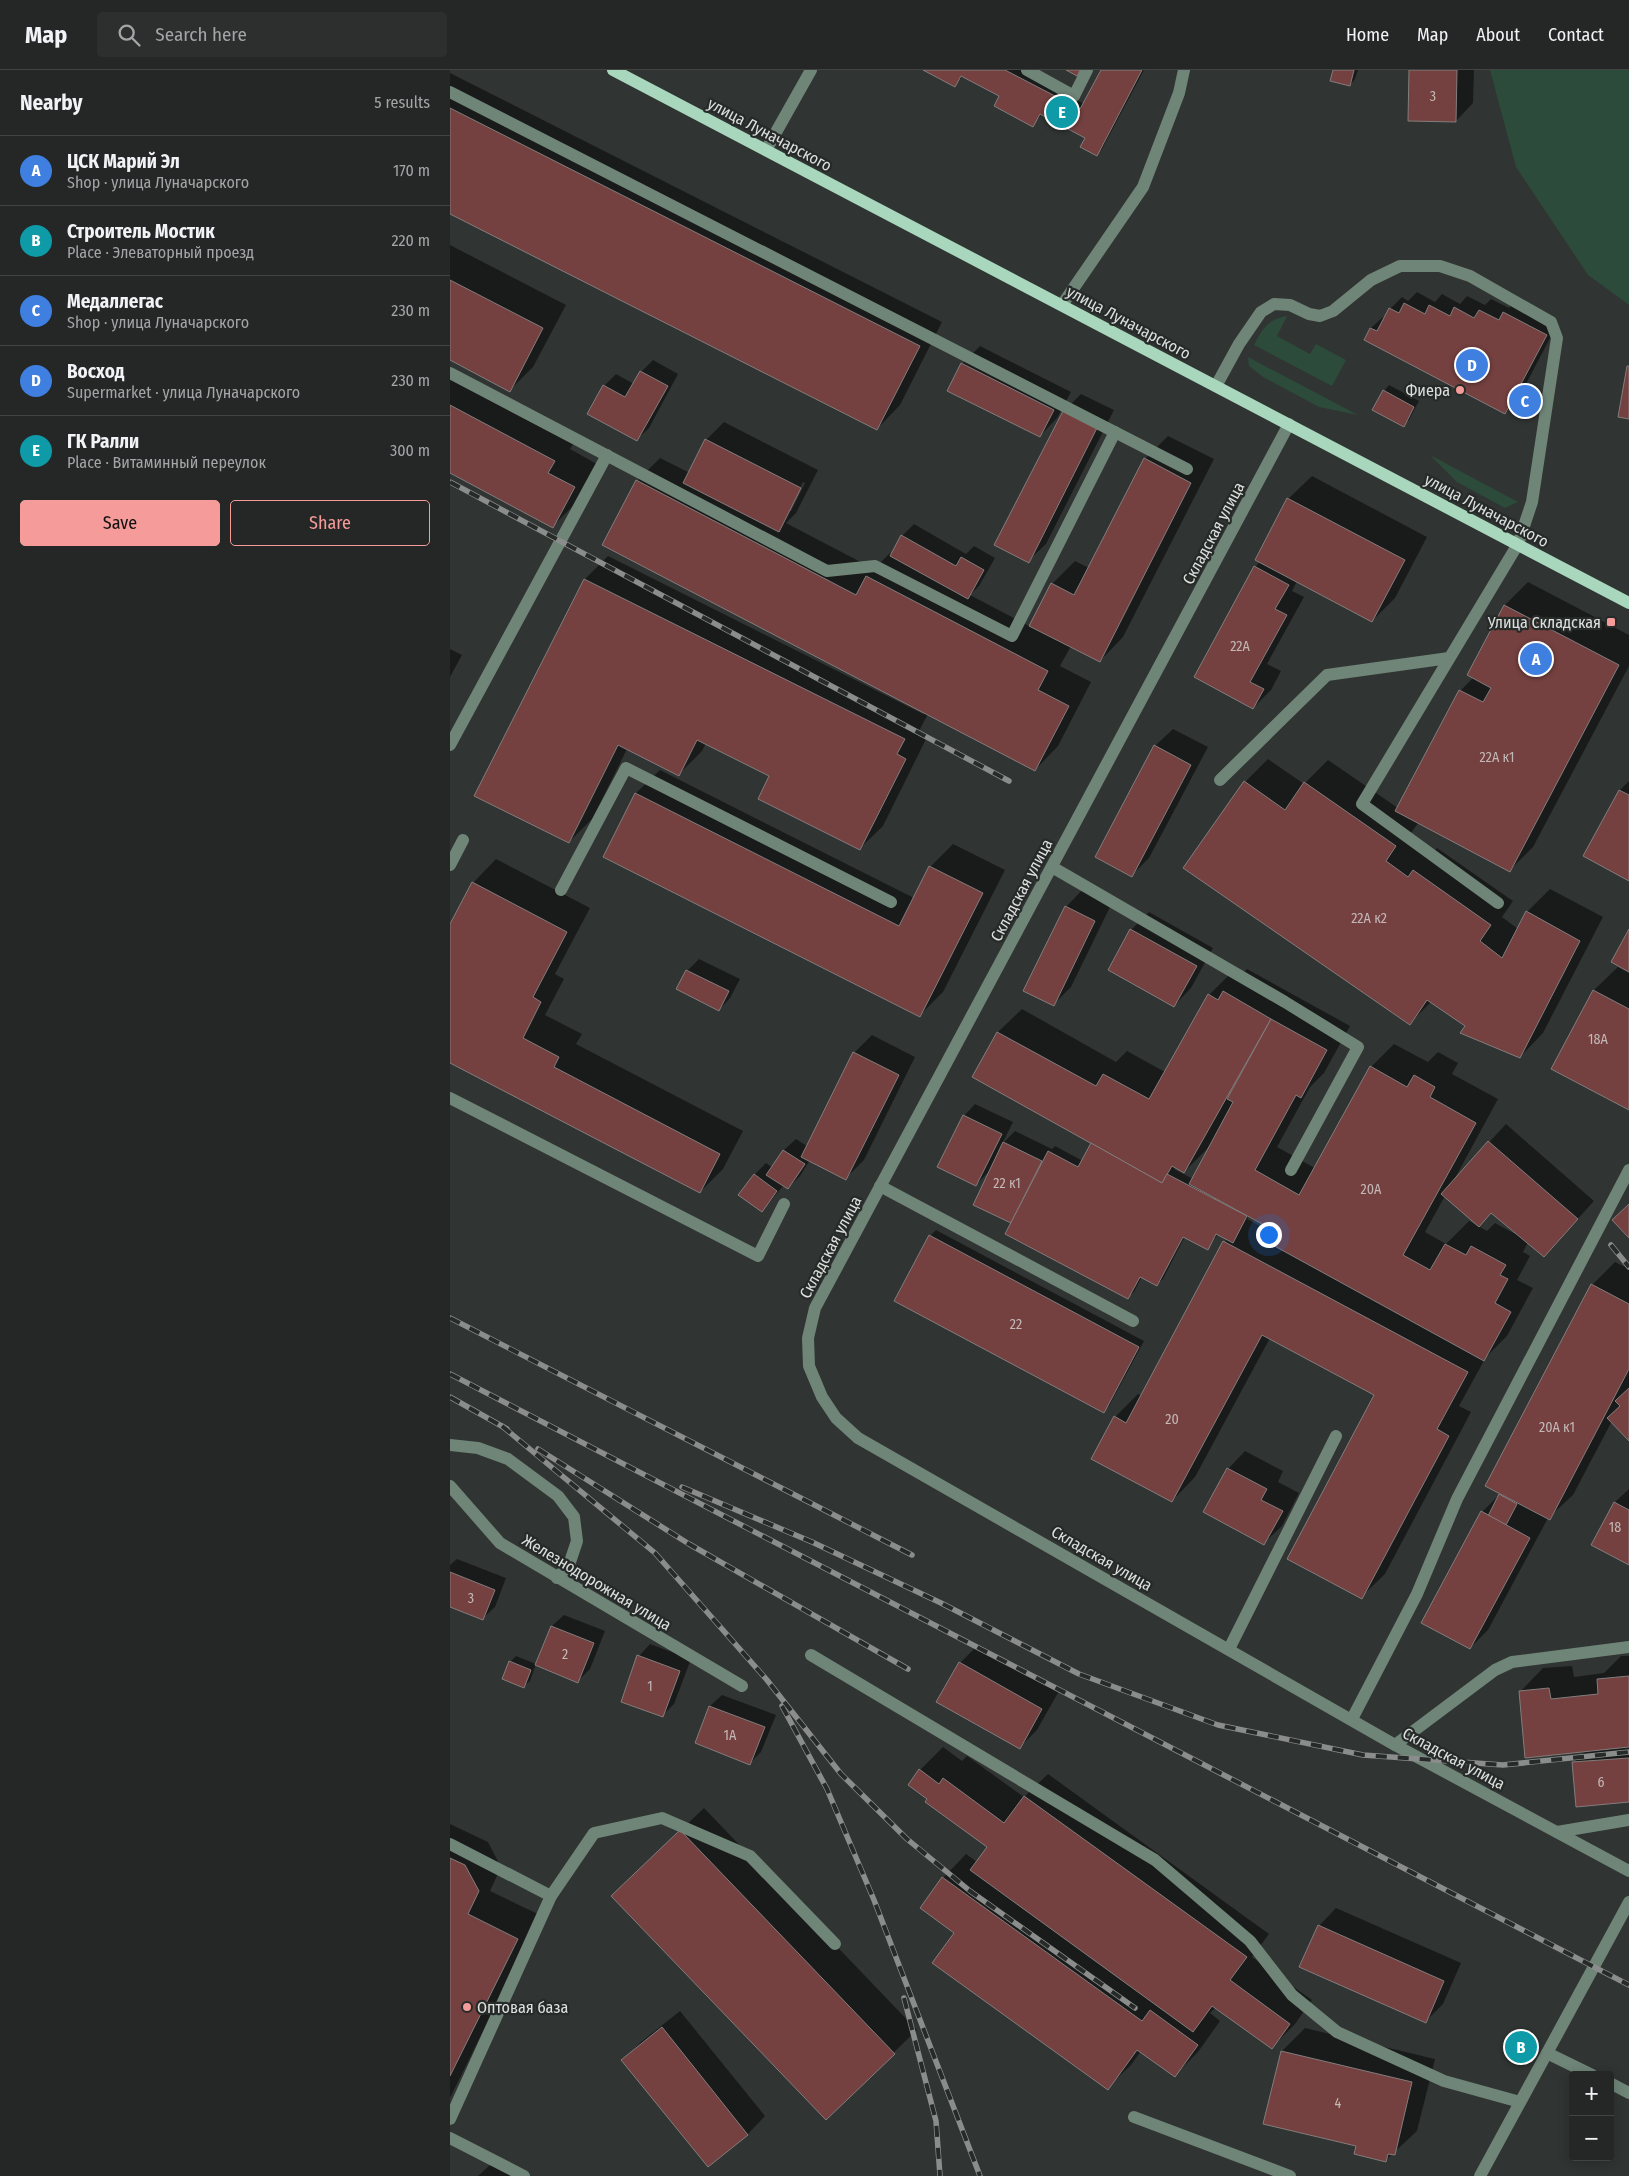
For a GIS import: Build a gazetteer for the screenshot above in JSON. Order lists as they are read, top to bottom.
{
  "streets": {
    "main road": ["улица Луначарского"],
    "street": ["Складская улица", "Железнодорожная улица"]
  },
  "crossings": [
    ["улица Луначарского", "Складская улица"]
  ],
  "places": {
    "other": ["Фиера", "Оптовая база"],
    "transit": ["Улица Складская"]
  },
  "house_numbers": [
    "3",
    "22А",
    "22А к1",
    "22А к2",
    "18А",
    "22 к1",
    "20А",
    "22",
    "20",
    "20А к1",
    "18",
    "3",
    "2",
    "1",
    "1А",
    "6",
    "4"
  ],
  "page": {
    "header": "Map",
    "search": "Search here",
    "nav": [
      "Home",
      "Map",
      "About",
      "Contact"
    ],
    "heading": ["Nearby", "5 results"],
    "pins": [
      "E",
      "D",
      "C",
      "A",
      "B"
    ],
    "list": [
      {
        "mark": "A",
        "name": "ЦСК Марий Эл",
        "note": "Shop · улица Луначарского",
        "value": "170 m"
      },
      {
        "mark": "B",
        "name": "Строитель Мостик",
        "note": "Place · Элеваторный проезд",
        "value": "220 m"
      },
      {
        "mark": "C",
        "name": "Медаллегас",
        "note": "Shop · улица Луначарского",
        "value": "230 m"
      },
      {
        "mark": "D",
        "name": "Восход",
        "note": "Supermarket · улица Луначарского",
        "value": "230 m"
      },
      {
        "mark": "E",
        "name": "ГК Ралли",
        "note": "Place · Витаминный переулок",
        "value": "300 m"
      }
    ],
    "buttons": ["Save", "Share"],
    "map_buttons": ["+", "−"]
  }
}
